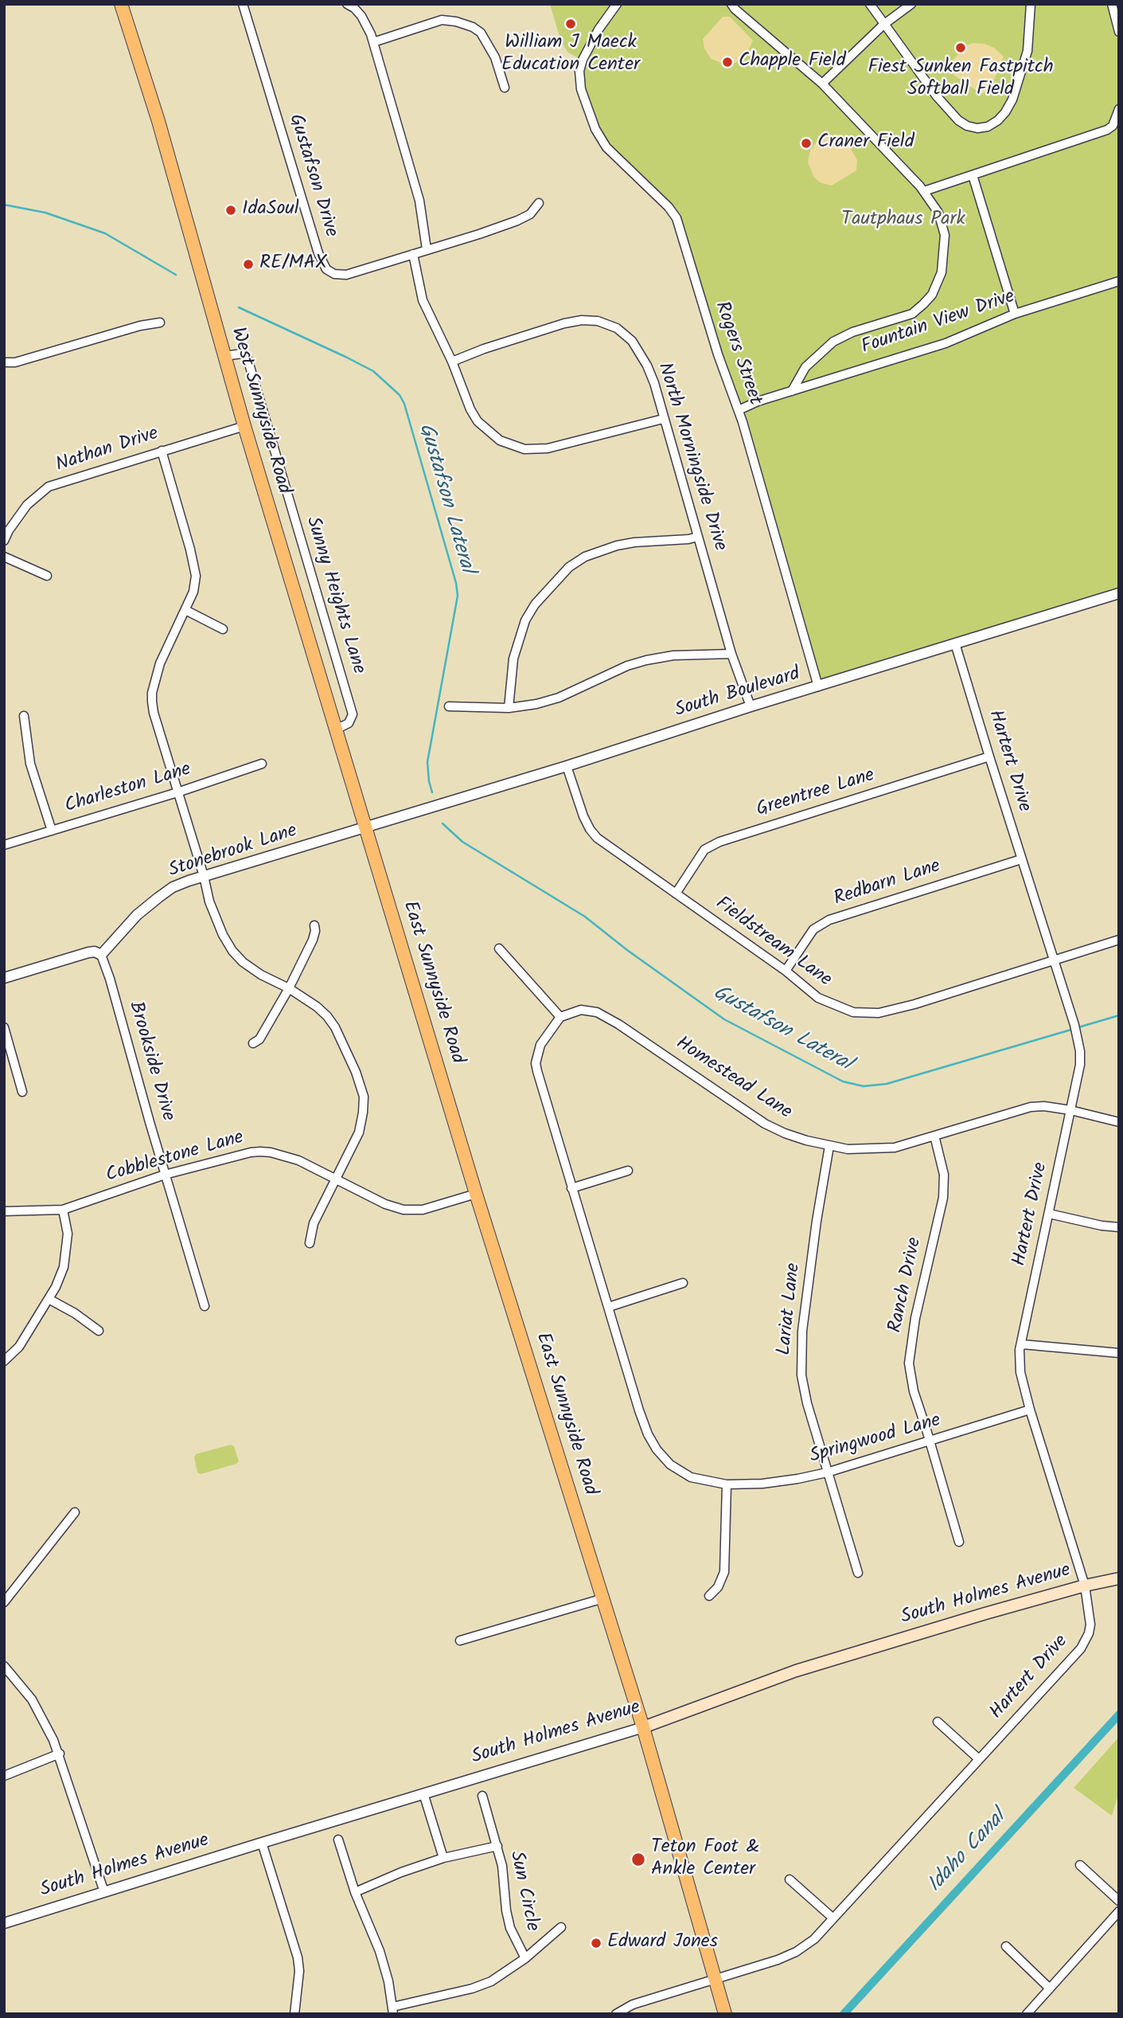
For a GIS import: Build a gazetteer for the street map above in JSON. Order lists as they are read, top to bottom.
{
  "streets": {
    "main road": ["West Sunnyside Road", "East Sunnyside Road", "South Holmes Avenue"],
    "street": [
      "Gustafson Drive",
      "Fountain View Drive",
      "Rogers Street",
      "Nathan Drive",
      "North Morningside Drive",
      "Sunny Heights Lane",
      "South Boulevard",
      "Hartert Drive",
      "Charleston Lane",
      "Greentree Lane",
      "Stonebrook Lane",
      "Redbarn Lane",
      "Fieldstream Lane",
      "Brookside Drive",
      "Homestead Lane",
      "Cobblestone Lane",
      "Ranch Drive",
      "Lariat Lane",
      "Springwood Lane",
      "Sun Circle"
    ]
  },
  "crossings": [
    ["Fountain View Drive", "Rogers Street"],
    ["Rogers Street", "South Boulevard"],
    ["West Sunnyside Road", "Nathan Drive"],
    ["West Sunnyside Road", "Sunny Heights Lane"],
    ["West Sunnyside Road", "South Boulevard"],
    ["West Sunnyside Road", "Stonebrook Lane"],
    ["West Sunnyside Road", "East Sunnyside Road"],
    ["North Morningside Drive", "South Boulevard"],
    ["South Boulevard", "Hartert Drive"],
    ["South Boulevard", "Stonebrook Lane"],
    ["South Boulevard", "Fieldstream Lane"],
    ["South Boulevard", "East Sunnyside Road"],
    ["Hartert Drive", "Greentree Lane"],
    ["Hartert Drive", "Redbarn Lane"],
    ["Hartert Drive", "Fieldstream Lane"],
    ["Hartert Drive", "East Sunnyside Road"],
    ["Hartert Drive", "Homestead Lane"],
    ["Hartert Drive", "Springwood Lane"],
    ["Hartert Drive", "South Holmes Avenue"],
    ["Greentree Lane", "Fieldstream Lane"],
    ["Stonebrook Lane", "East Sunnyside Road"],
    ["Stonebrook Lane", "Brookside Drive"],
    ["Redbarn Lane", "Fieldstream Lane"],
    ["East Sunnyside Road", "Cobblestone Lane"],
    ["East Sunnyside Road", "South Holmes Avenue"],
    ["Brookside Drive", "Cobblestone Lane"],
    ["Homestead Lane", "Ranch Drive"],
    ["Homestead Lane", "Lariat Lane"],
    ["Homestead Lane", "Springwood Lane"],
    ["Ranch Drive", "Springwood Lane"],
    ["Lariat Lane", "Springwood Lane"]
  ],
  "water": ["Gustafson Lateral", "Idaho Canal"],
  "parks": ["Tautphaus Park"],
  "places": [
    "William J Maeck Education Center",
    "Fiest Sunken Fastpitch Softball Field",
    "Chapple Field",
    "Craner Field",
    "IdaSoul",
    "RE/MAX",
    "Teton Foot & Ankle Center",
    "Edward Jones"
  ]
}
